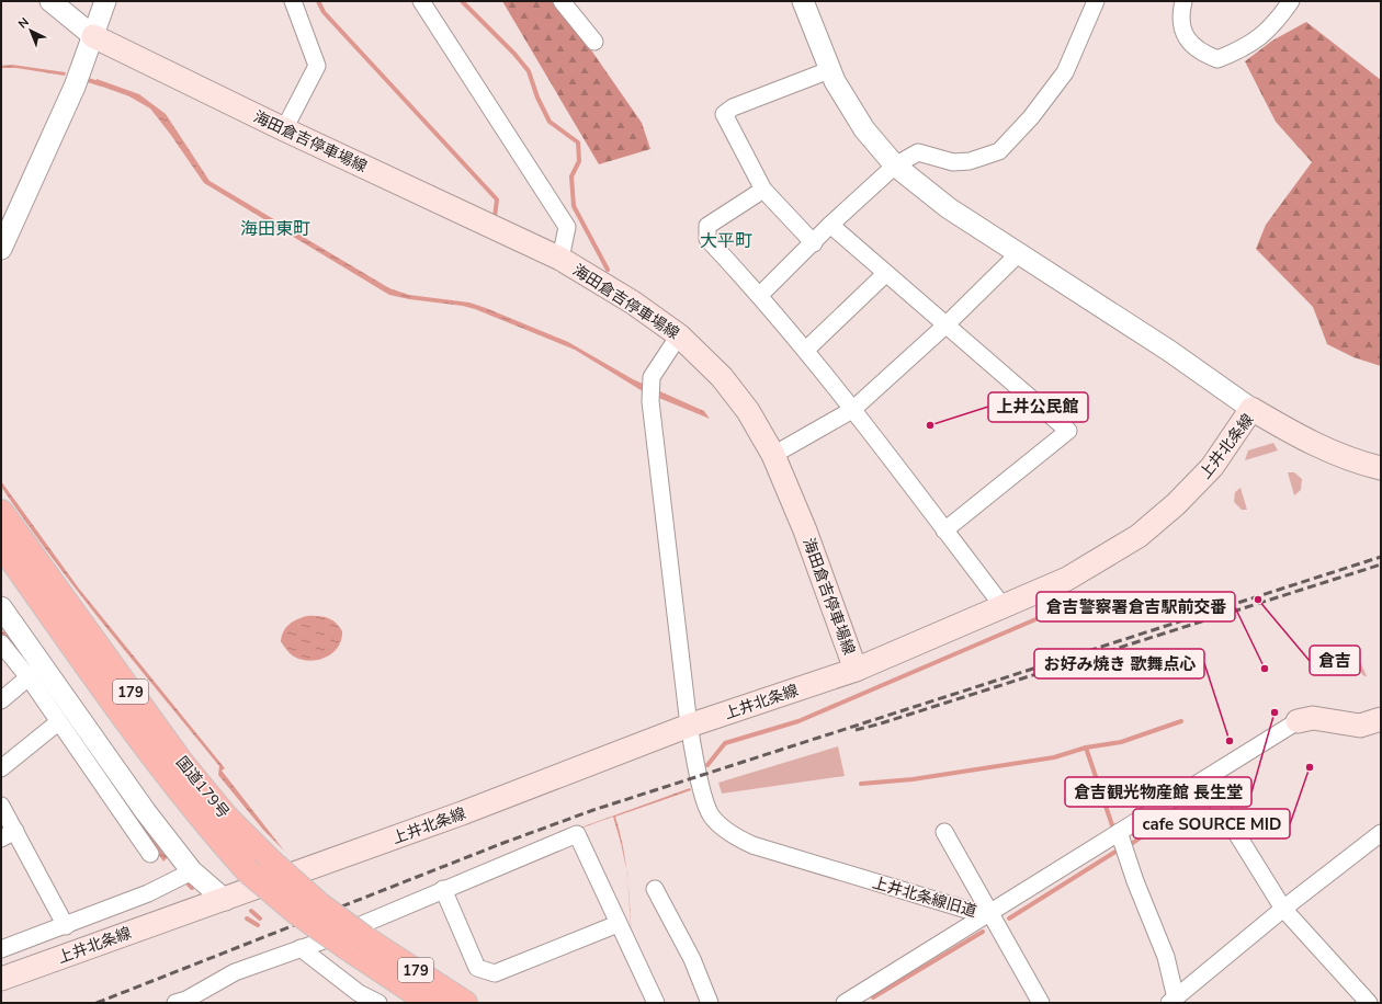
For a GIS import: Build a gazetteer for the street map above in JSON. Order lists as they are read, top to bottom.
{
  "streets": {
    "highway": ["179", "国道179号"],
    "main road": ["海田倉吉停車場線", "上井北条線"],
    "street": ["上井北条線旧道"]
  },
  "crossings": [
    ["海田倉吉停車場線", "上井北条線"],
    ["海田倉吉停車場線", "上井北条線旧道"],
    ["上井北条線", "上井北条線旧道"]
  ],
  "districts": ["海田東町", "大平町"],
  "places": [
    "上井公民館",
    "倉吉",
    "倉吉警察署倉吉駅前交番",
    "倉吉観光物産館 長生堂",
    "お好み焼き 歌舞点心",
    "cafe SOURCE MID"
  ],
  "north": "top left"
}
